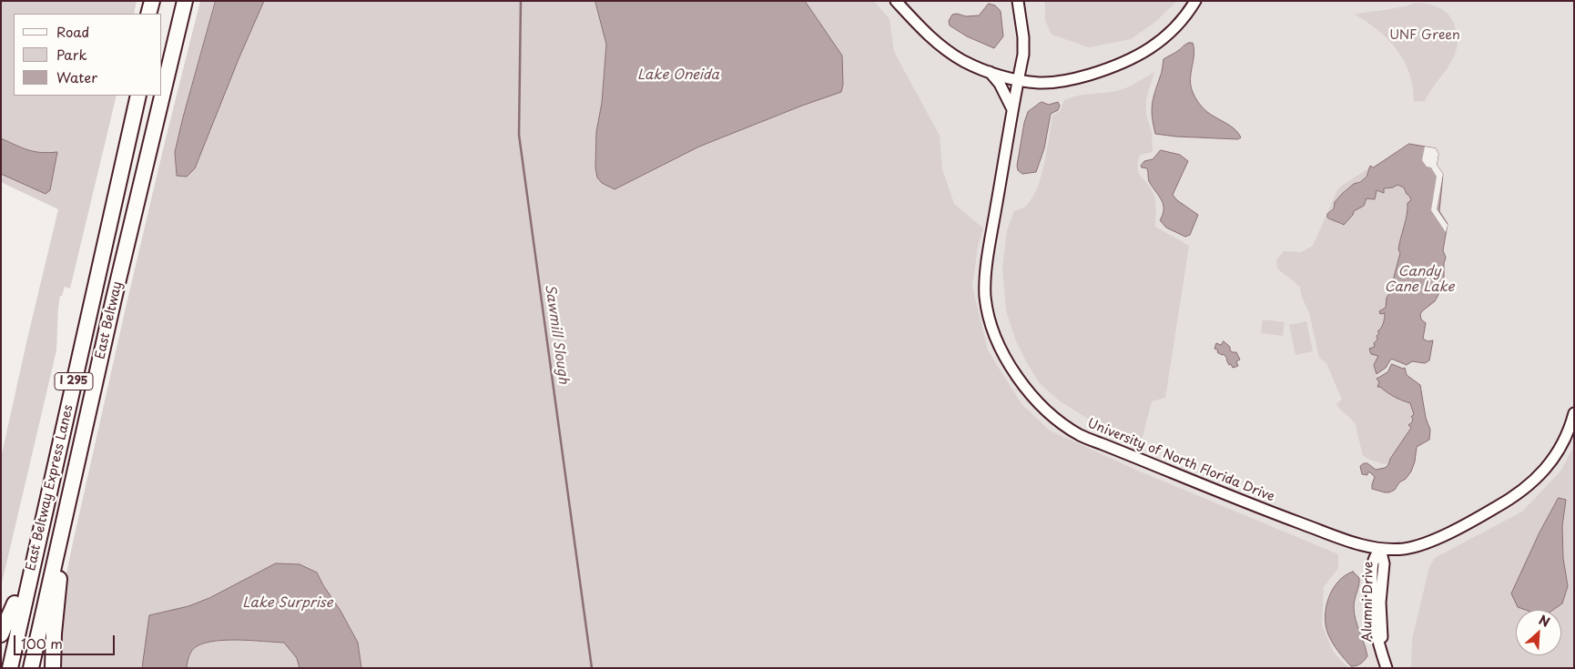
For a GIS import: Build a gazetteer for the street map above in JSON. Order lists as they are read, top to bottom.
{
  "streets": {
    "highway": ["East Beltway", "I 295", "East Beltway Express Lanes"],
    "street": ["University of North Florida Drive", "Alumni Drive"]
  },
  "crossings": [
    ["University of North Florida Drive", "Alumni Drive"]
  ],
  "water": [
    "Lake Oneida",
    "Candy Cane Lake",
    "Sawmill Slough",
    "Lake Surprise"
  ],
  "parks": ["UNF Green"],
  "legend": ["Road", "Park", "Water"],
  "scale_bar": "100 m",
  "north": "top right"
}
